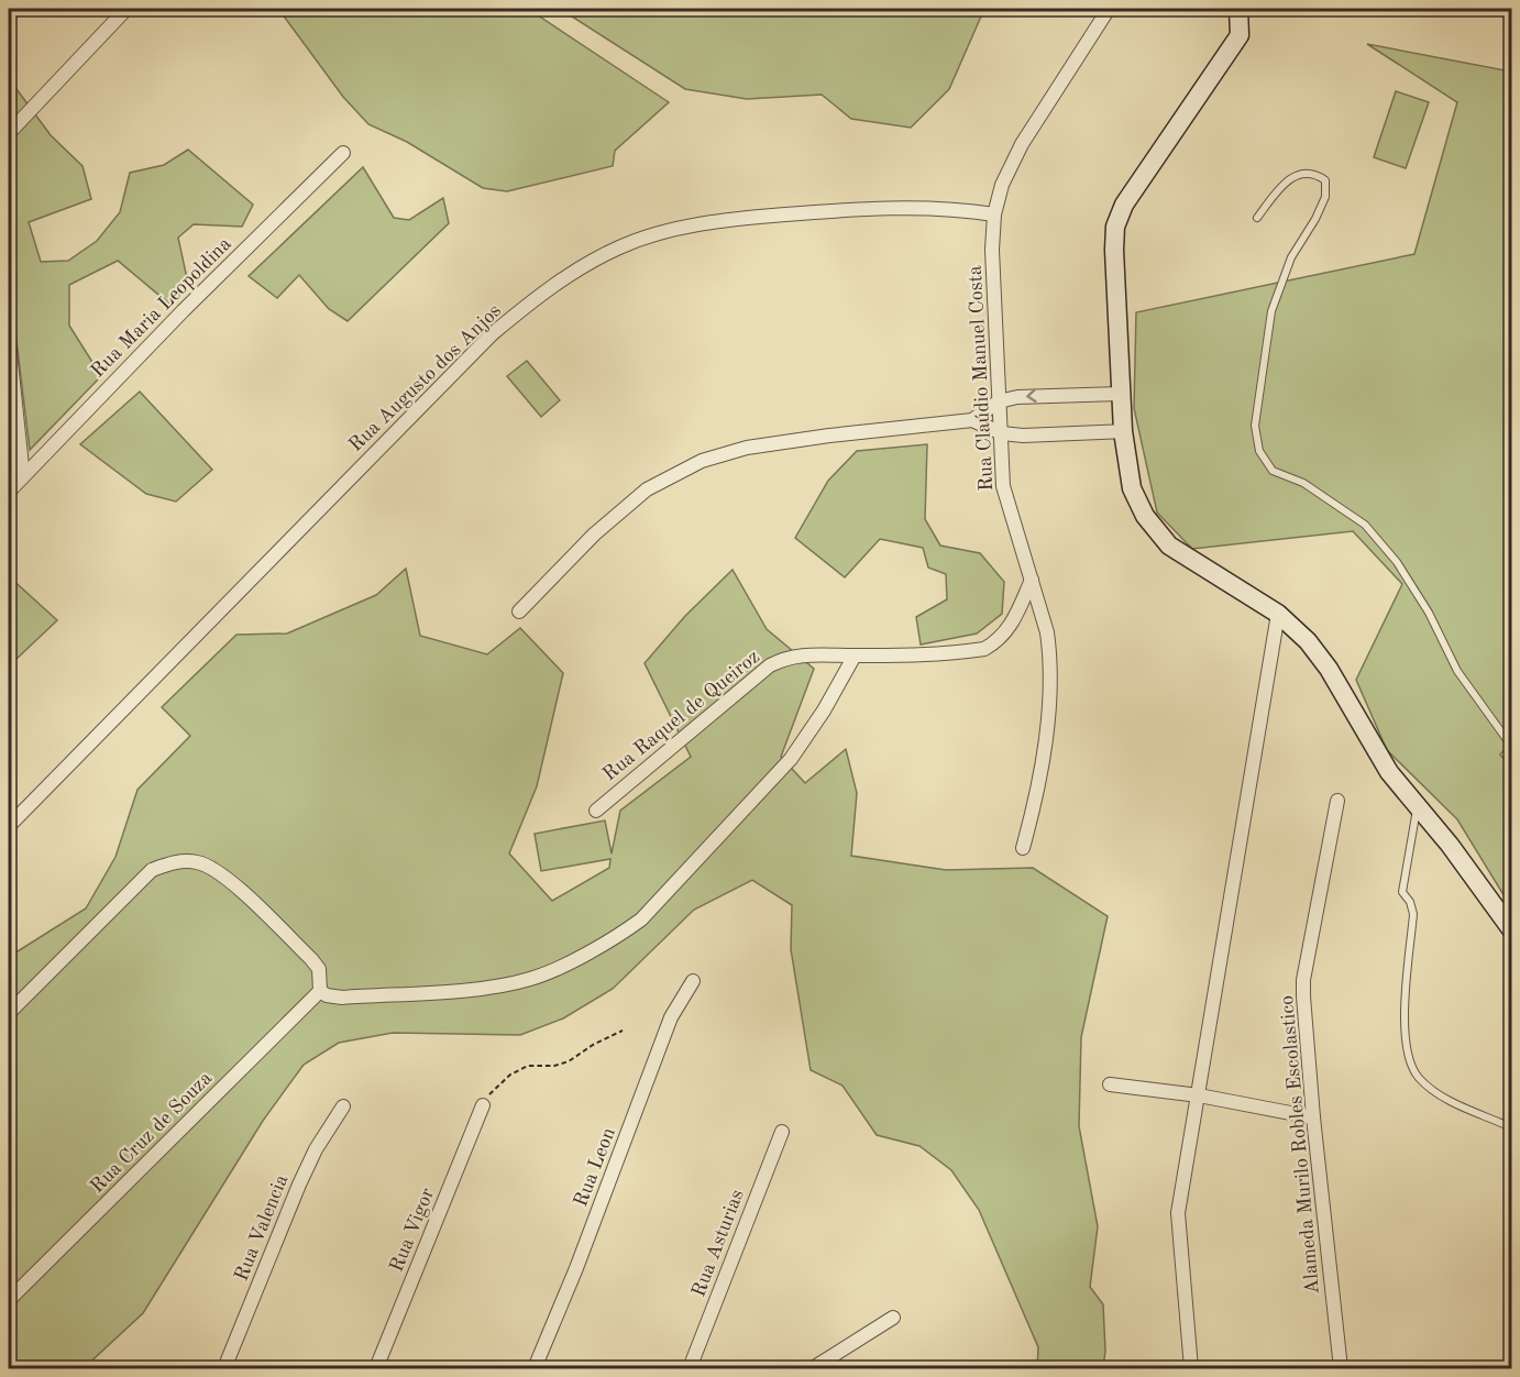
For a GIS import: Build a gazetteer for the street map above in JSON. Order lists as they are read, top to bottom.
{
  "streets": {
    "street": [
      "Rua Maria Leopoldina",
      "Rua Augusto dos Anjos",
      "Rua Claúdio Manuel Costa",
      "Rua Raquel de Queiroz",
      "Rua Cruz de Souza",
      "Alameda Murilo Robles Escolastico",
      "Rua Leon",
      "Rua Valencia",
      "Rua Vigor",
      "Rua Asturias"
    ]
  },
  "crossings": [
    ["Rua Augusto dos Anjos", "Rua Claúdio Manuel Costa"],
    ["Rua Claúdio Manuel Costa", "Rua Raquel de Queiroz"]
  ]
}
